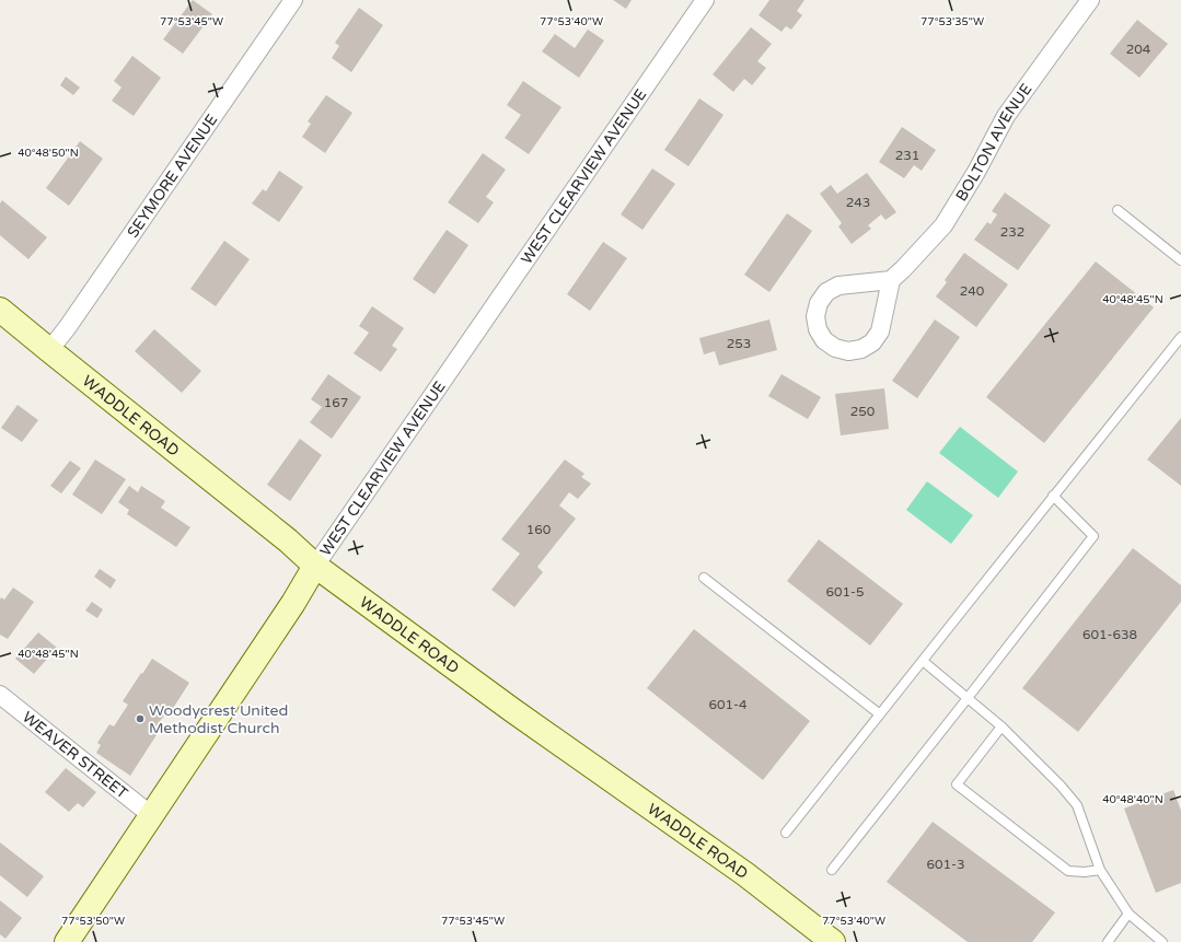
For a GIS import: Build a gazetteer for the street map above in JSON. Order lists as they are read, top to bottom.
{
  "streets": {
    "main road": ["WEST CLEARVIEW AVENUE", "WADDLE ROAD"],
    "street": ["BOLTON AVENUE", "SEYMORE AVENUE", "WEAVER STREET"]
  },
  "crossings": [
    ["SEYMORE AVENUE", "WADDLE ROAD"],
    ["WEST CLEARVIEW AVENUE", "WADDLE ROAD"],
    ["WEST CLEARVIEW AVENUE", "WEAVER STREET"]
  ],
  "places": ["Woodycrest United Methodist Church"],
  "house_numbers": [
    "204",
    "231",
    "243",
    "232",
    "240",
    "253",
    "167",
    "250",
    "160",
    "601-5",
    "601-638",
    "601-4",
    "601-3"
  ],
  "coordinates": [
    "77°53'45\"W",
    "77°53'40\"W",
    "77°53'35\"W",
    "40°48'50\"N",
    "40°48'45\"N",
    "40°48'40\"N",
    "77°53'50\"W"
  ]
}
